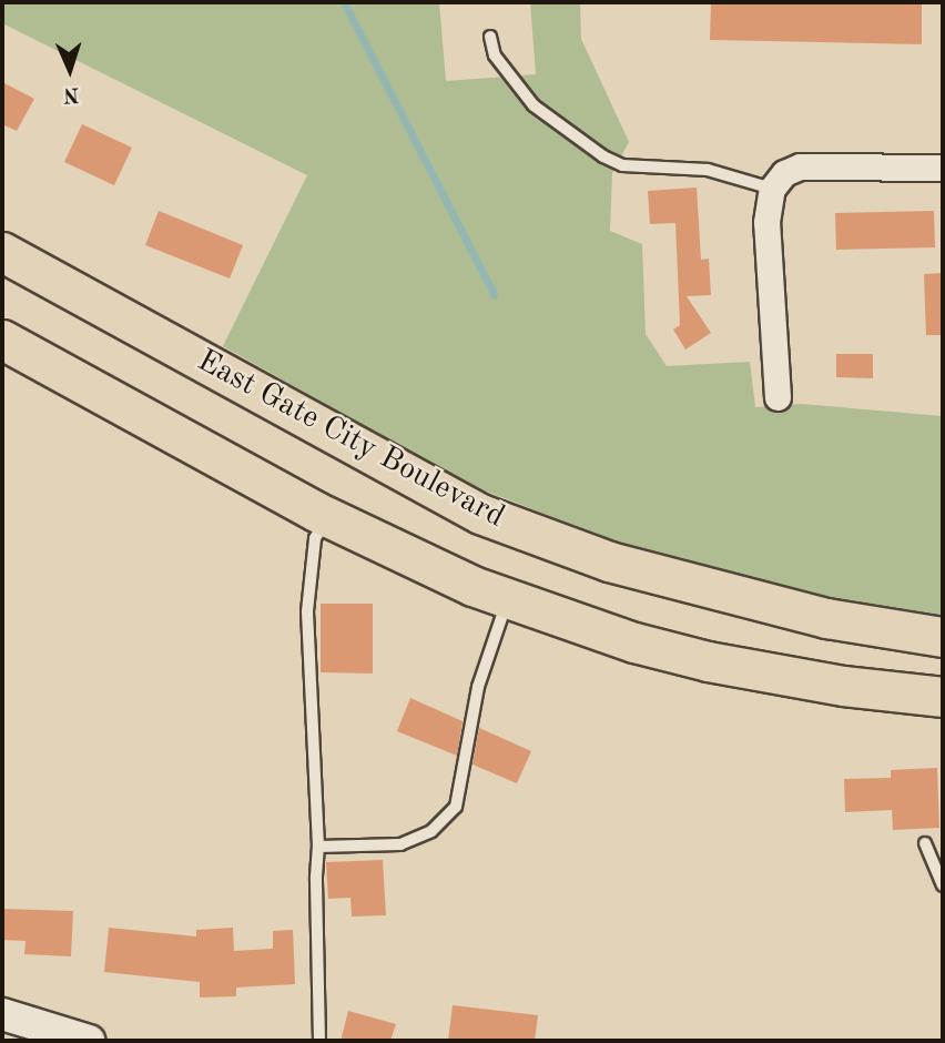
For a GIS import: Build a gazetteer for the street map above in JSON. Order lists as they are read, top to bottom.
{
  "streets": {
    "main road": ["East Gate City Boulevard"]
  },
  "north": "bottom"
}
